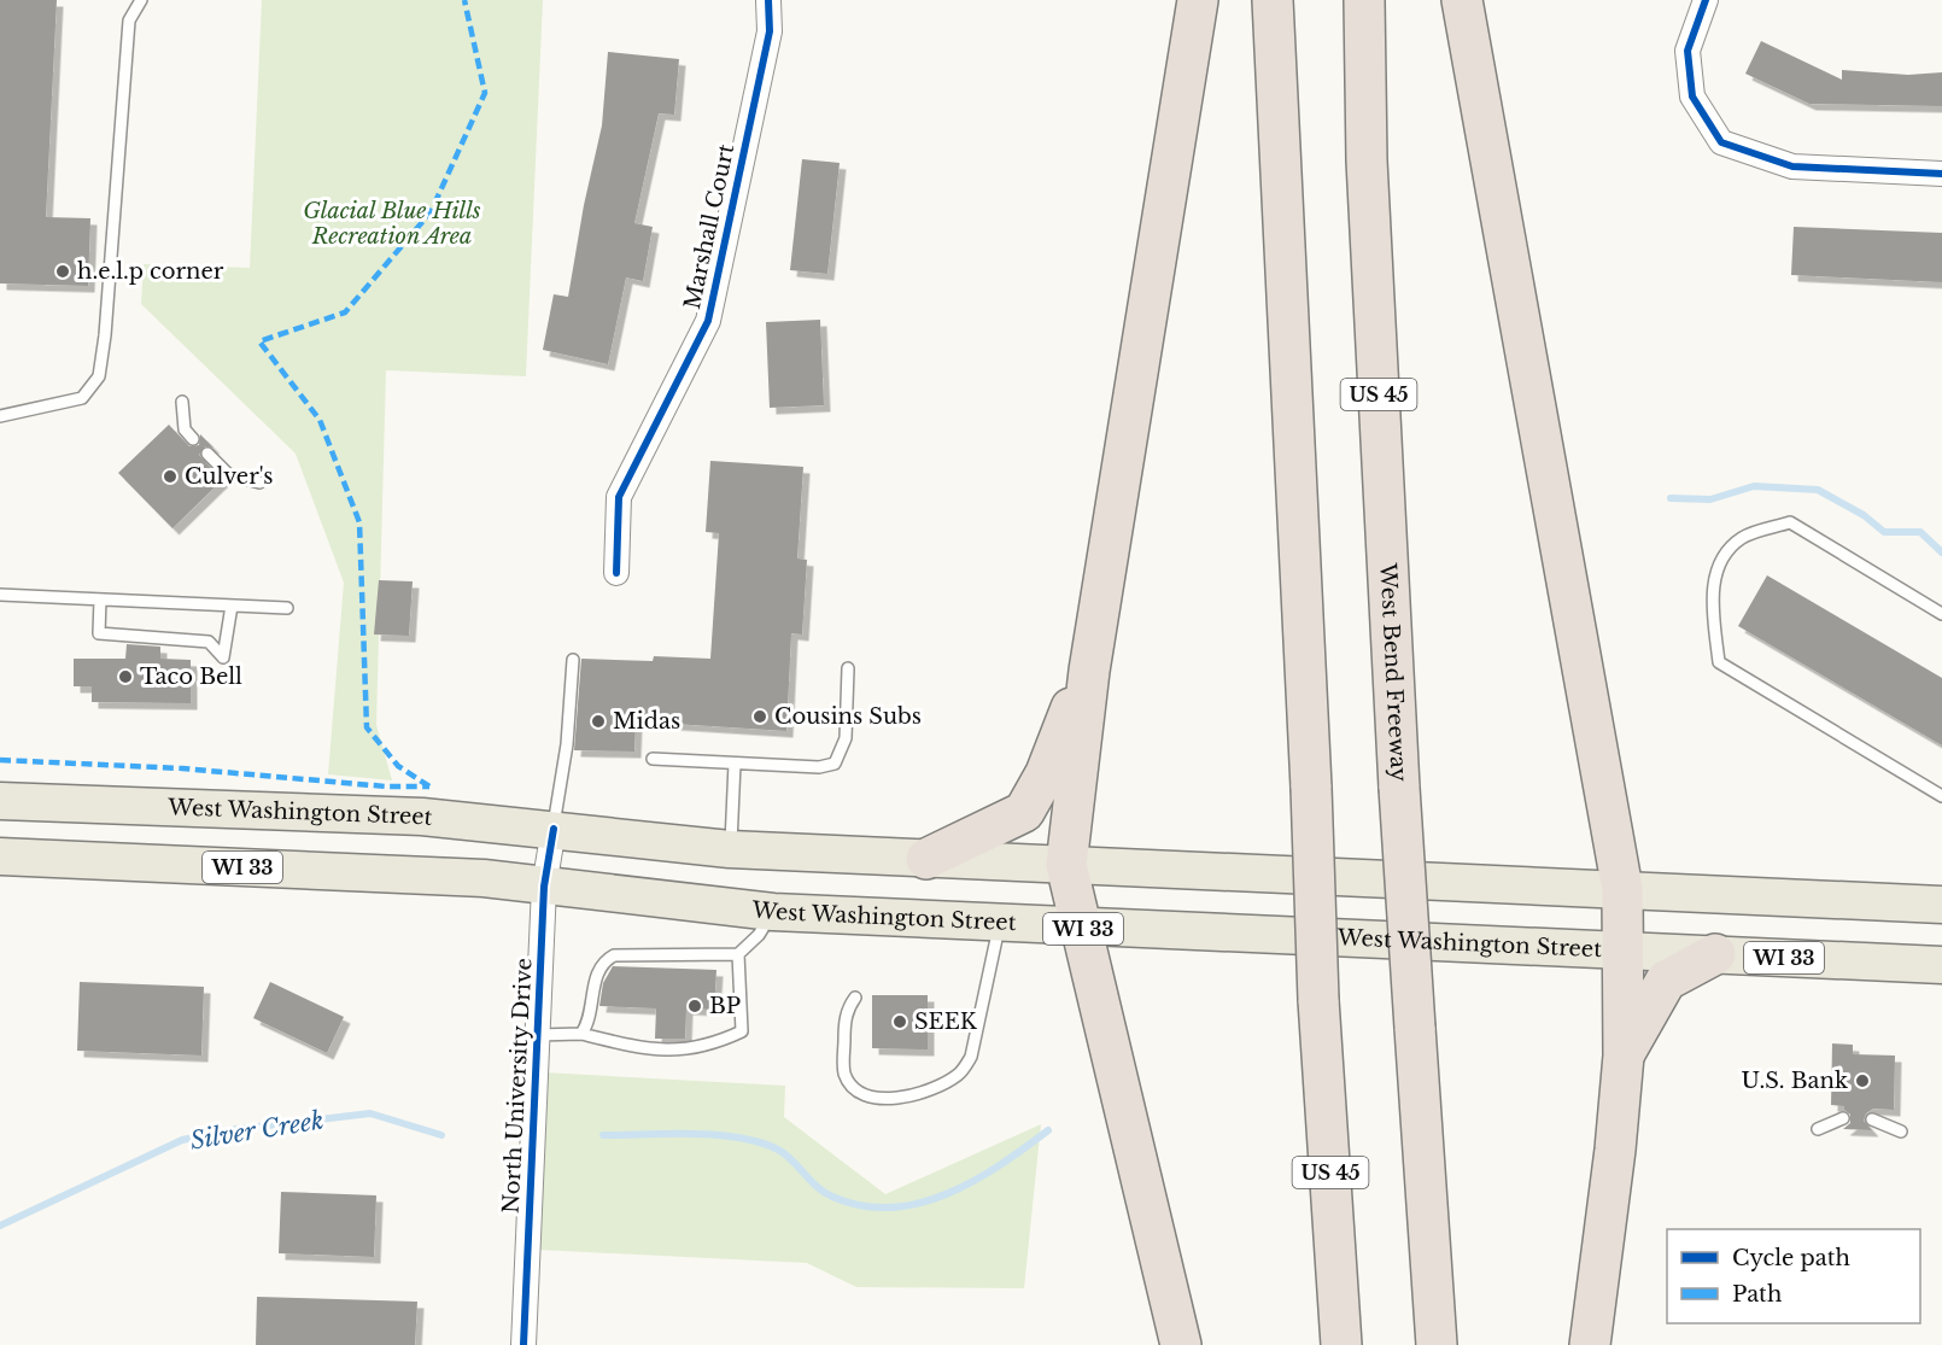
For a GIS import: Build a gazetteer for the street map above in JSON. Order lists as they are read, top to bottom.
{
  "streets": {
    "highway": ["US 45", "West Bend Freeway"],
    "main road": ["West Washington Street", "WI 33"],
    "street": ["Marshall Court", "North University Drive"]
  },
  "crossings": [
    ["West Washington Street", "North University Drive"]
  ],
  "water": ["Silver Creek"],
  "parks": ["Glacial Blue Hills Recreation Area"],
  "places": [
    "h.e.l.p corner",
    "Culver's",
    "Taco Bell",
    "Cousins Subs",
    "Midas",
    "BP",
    "SEEK",
    "U.S. Bank"
  ],
  "legend": ["Cycle path", "Path"]
}
